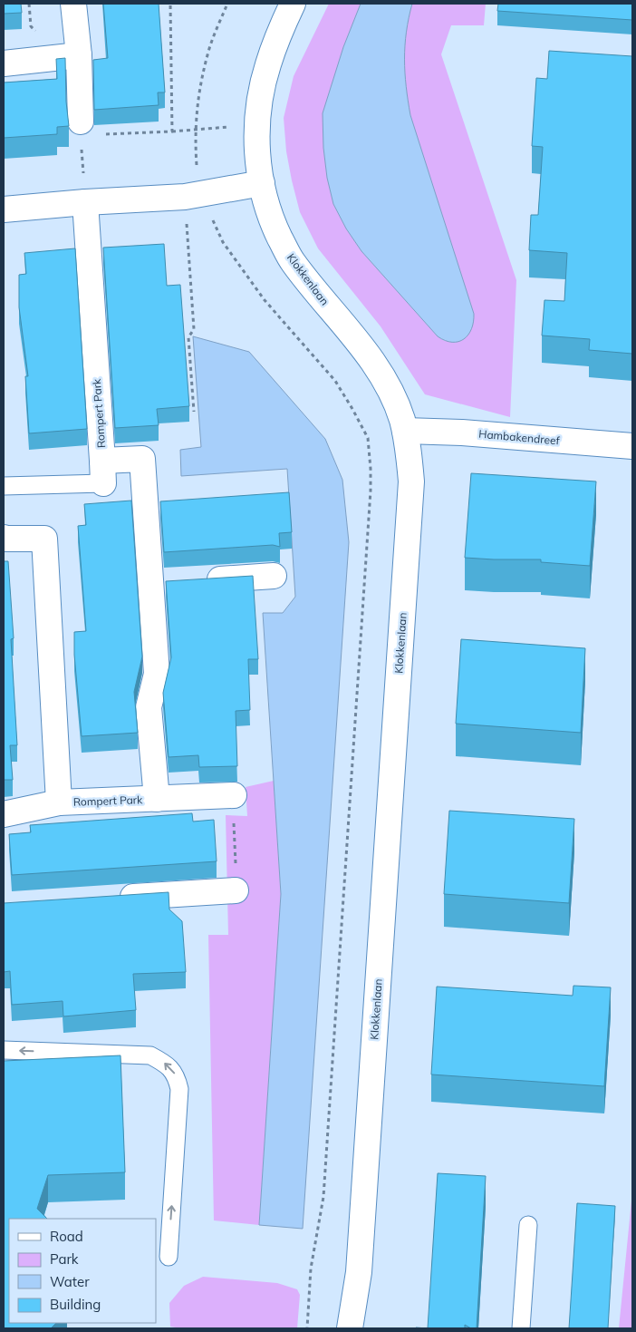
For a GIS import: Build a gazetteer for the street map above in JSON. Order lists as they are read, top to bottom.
{
  "streets": {
    "street": ["Klokkenlaan", "Rompert Park", "Hambakendreef"]
  },
  "crossings": [
    ["Klokkenlaan", "Hambakendreef"]
  ],
  "legend": [
    "Road",
    "Park",
    "Water",
    "Building"
  ]
}
